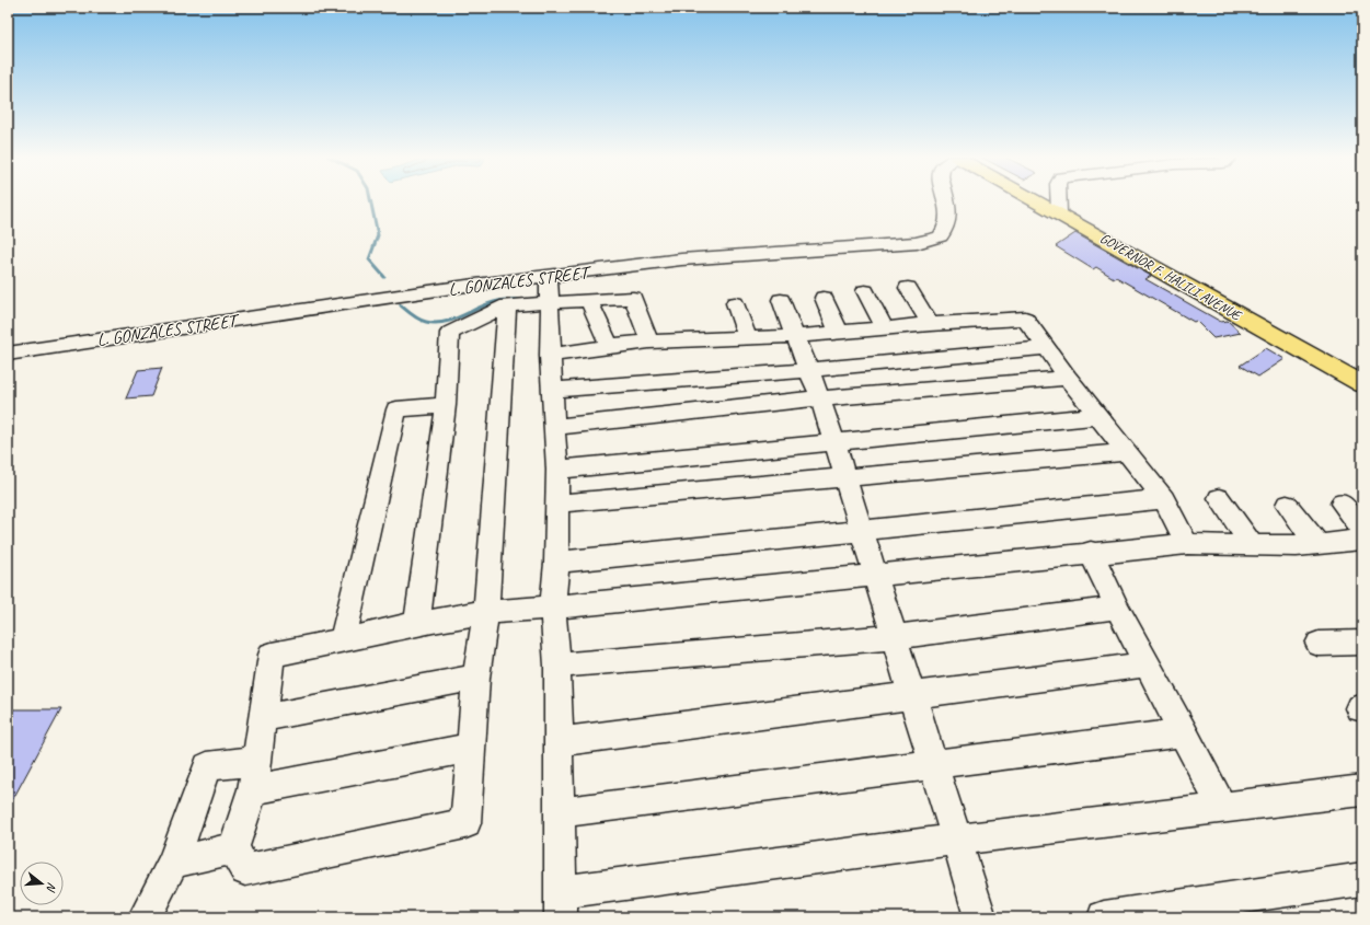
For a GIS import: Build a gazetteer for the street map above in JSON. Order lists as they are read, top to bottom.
{
  "streets": {
    "main road": ["GOVERNOR F. HALILI AVENUE"],
    "street": ["L. GONZALES STREET"]
  },
  "north": "right"
}
